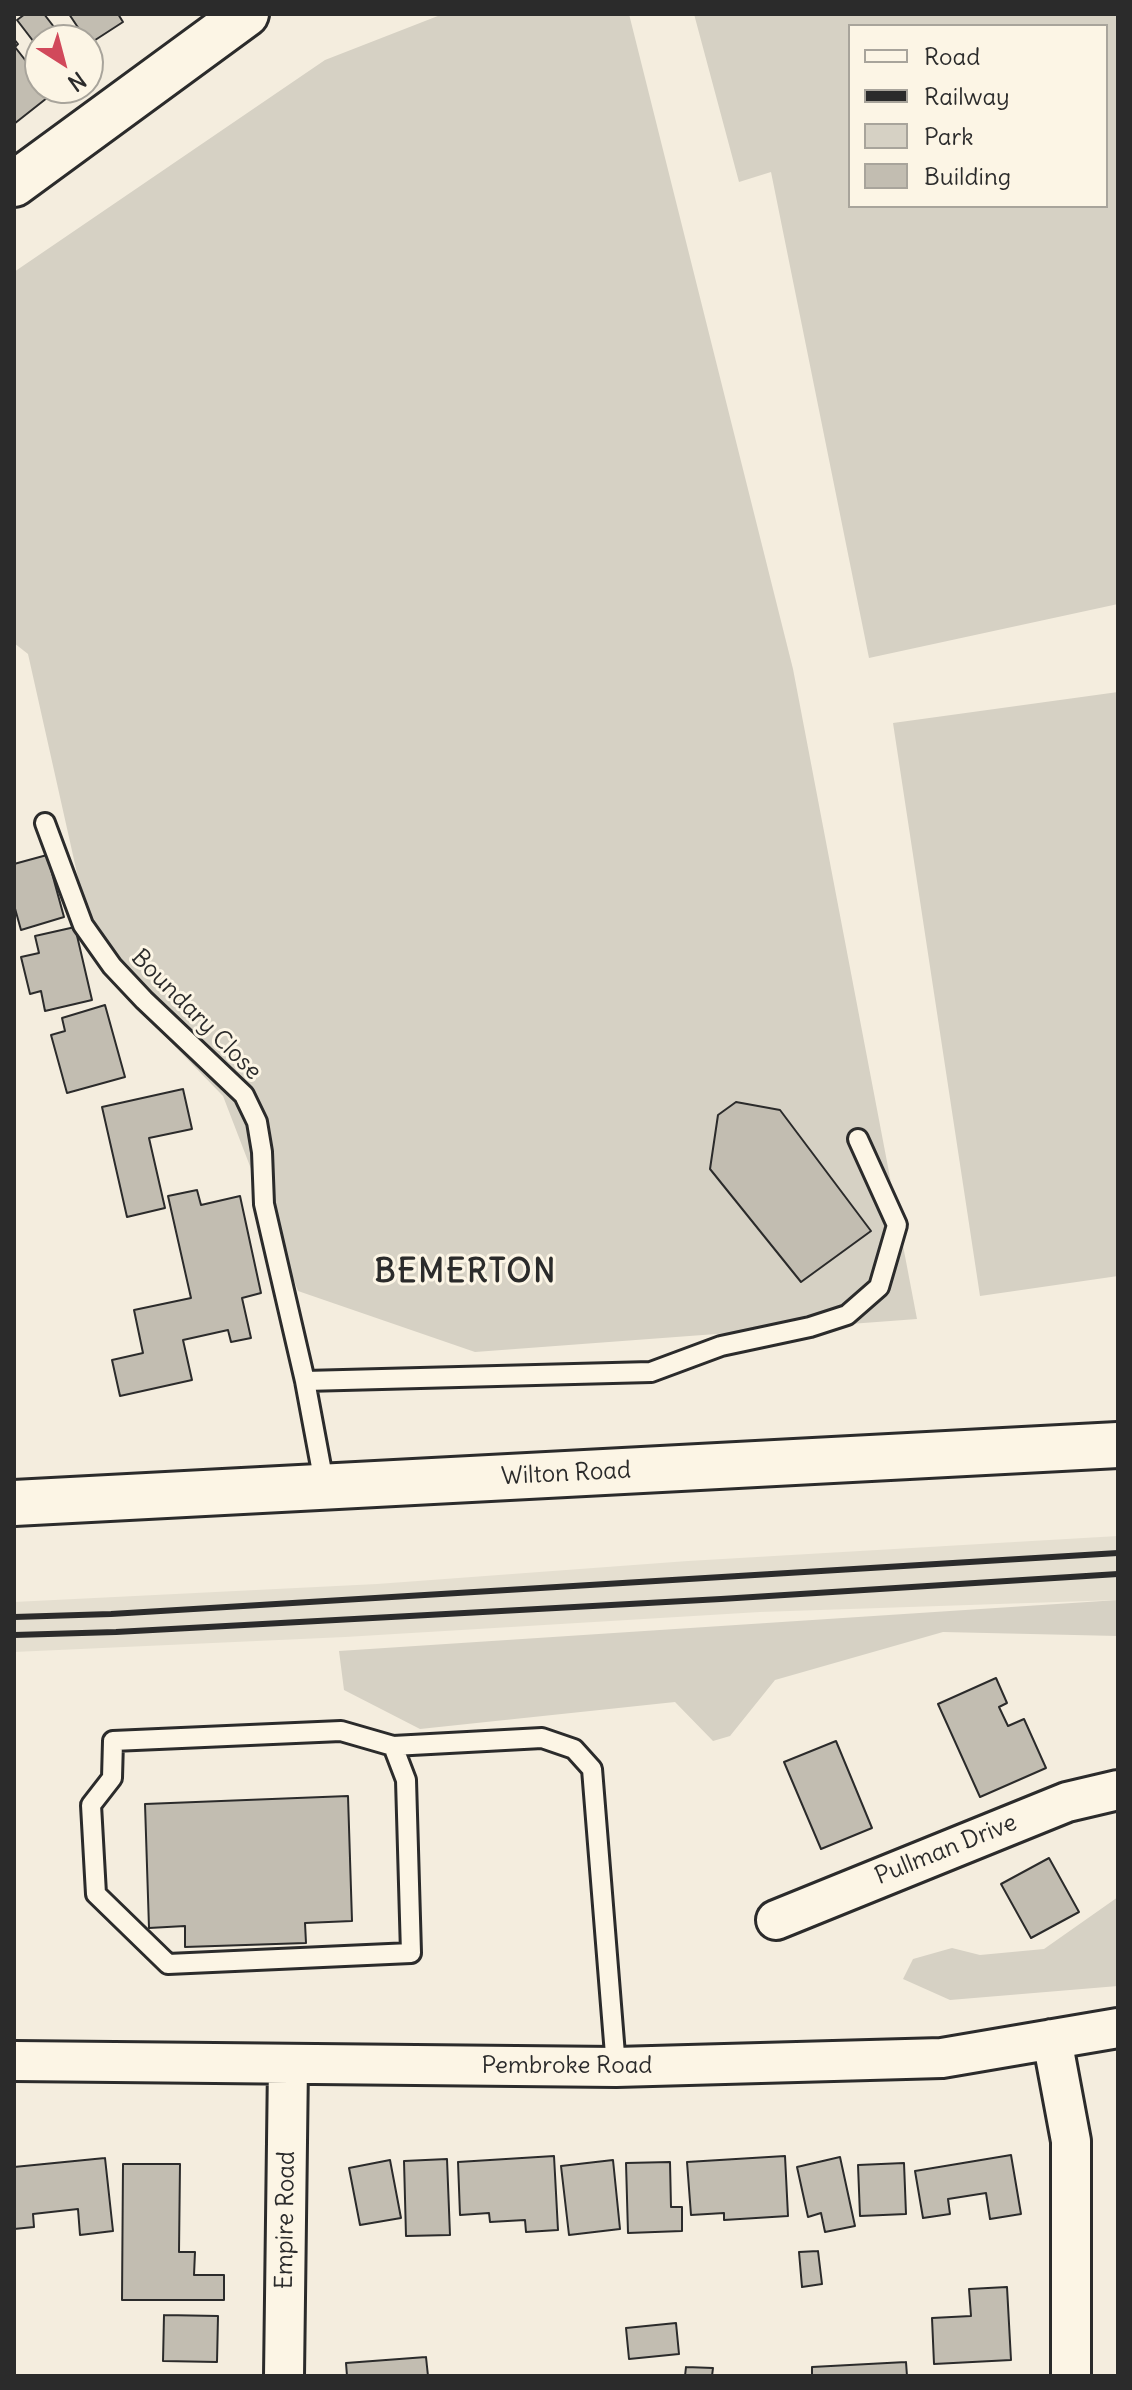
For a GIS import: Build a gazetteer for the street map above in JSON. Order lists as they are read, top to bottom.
{
  "streets": {
    "main road": ["Wilton Road"],
    "street": ["Pullman Drive", "Pembroke Road", "Empire Road"],
    "lane": ["Boundary Close"]
  },
  "crossings": [
    ["Boundary Close", "Wilton Road"],
    ["Pembroke Road", "Empire Road"]
  ],
  "districts": ["BEMERTON"],
  "legend": [
    "Road",
    "Railway",
    "Park",
    "Building"
  ],
  "north": "bottom right"
}
